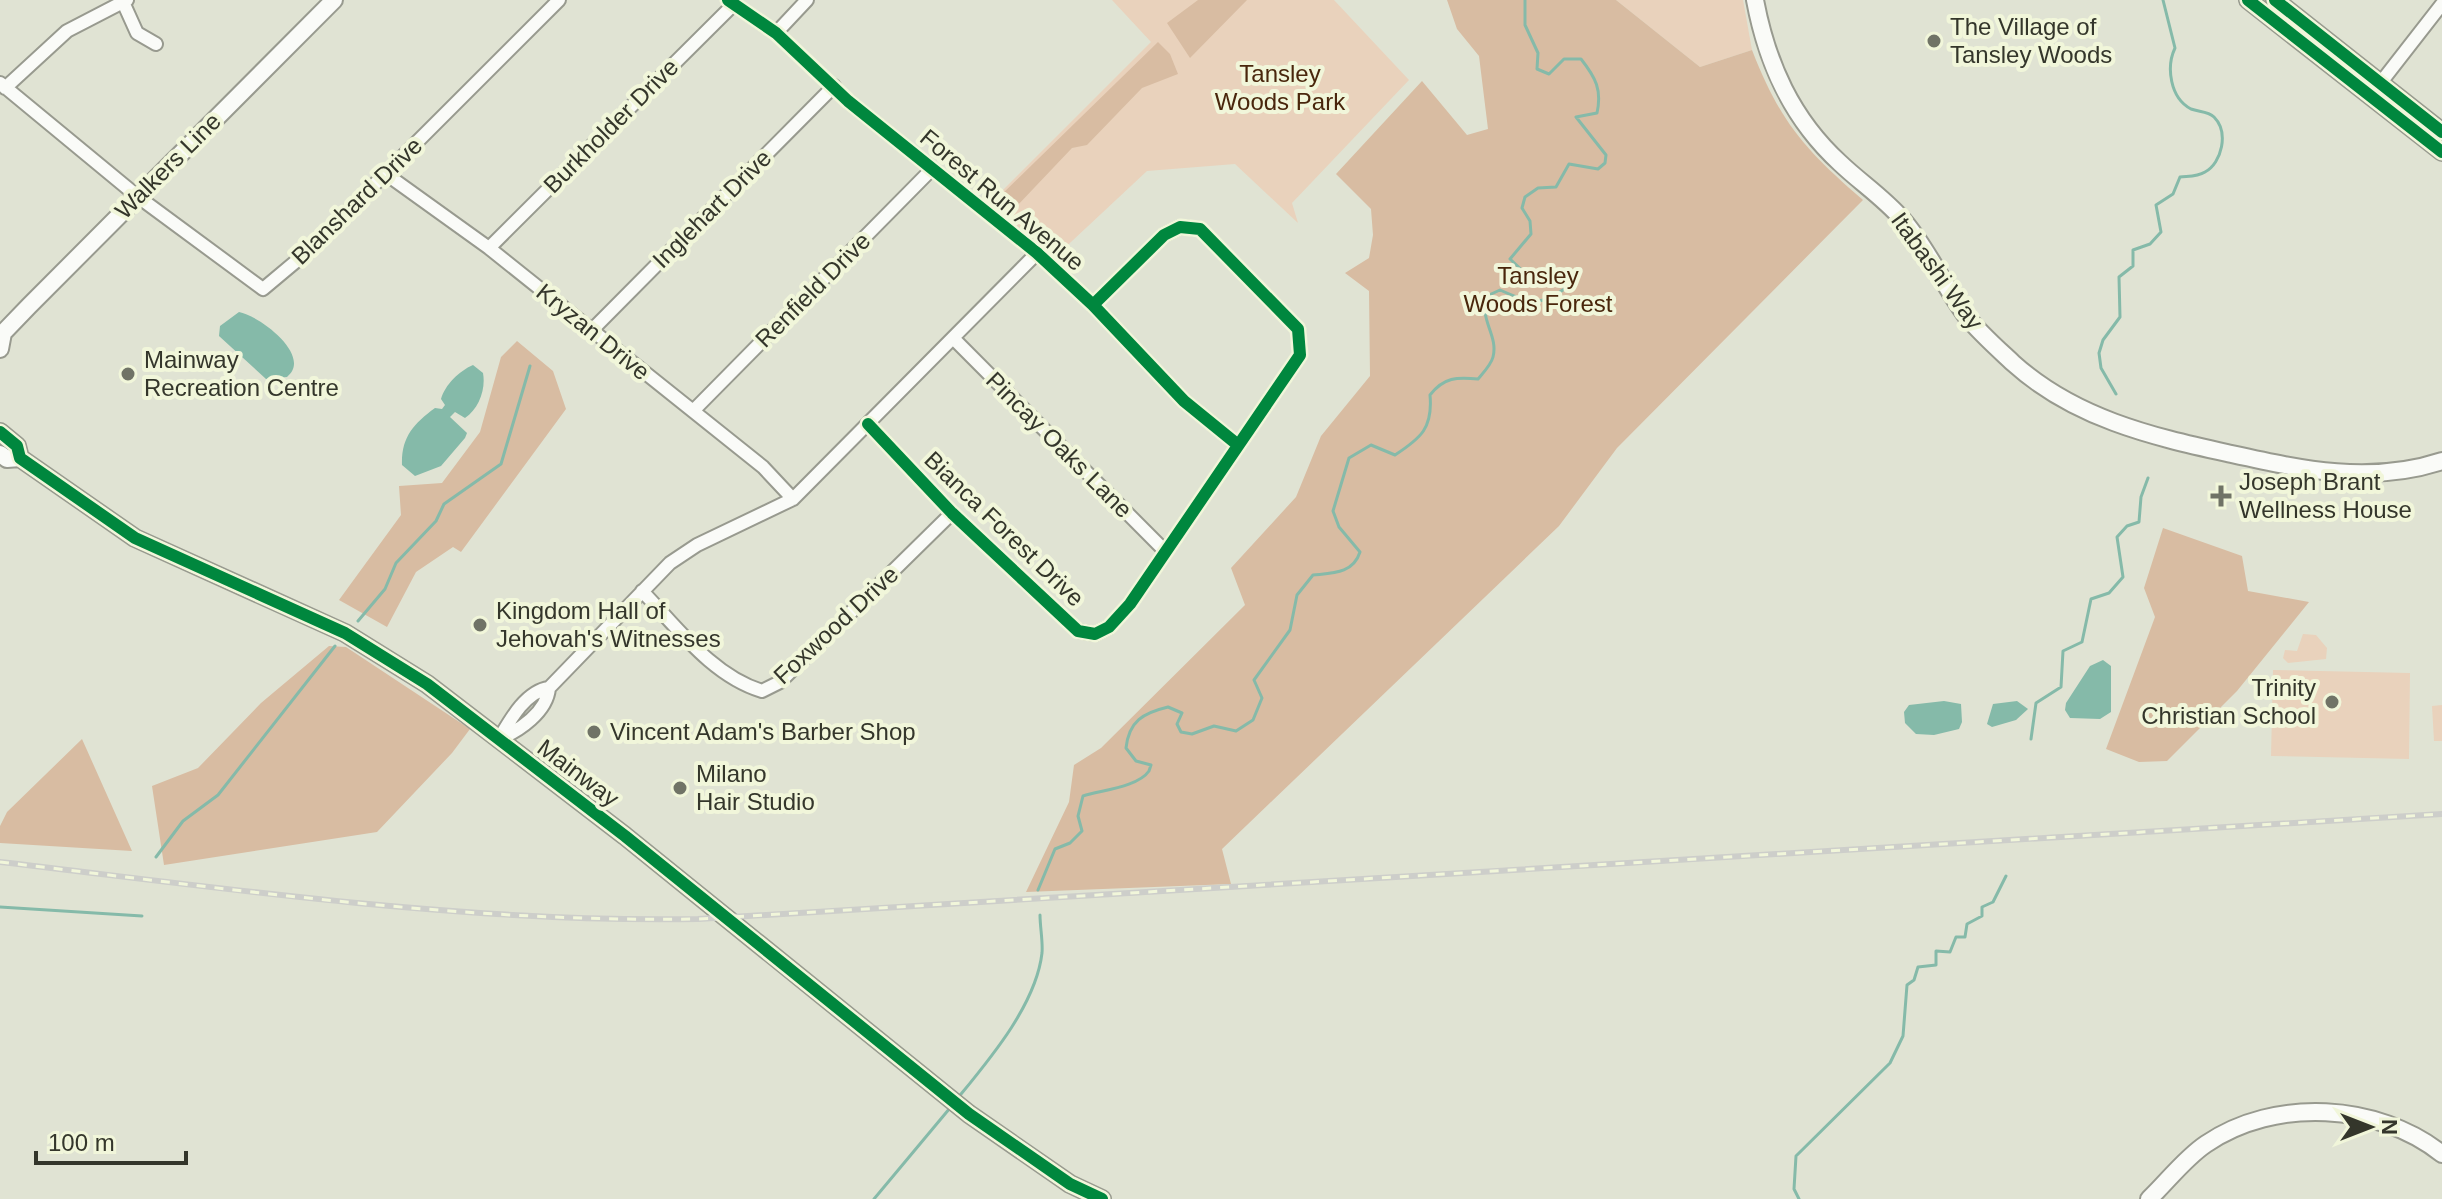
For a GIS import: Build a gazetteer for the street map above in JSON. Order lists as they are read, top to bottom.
{
  "streets": {
    "street": [
      "Burkholder Drive",
      "Walkers Line",
      "Forest Run Avenue",
      "Blanshard Drive",
      "Inglehart Drive",
      "Itabashi Way",
      "Renfield Drive",
      "Kryzan Drive",
      "Pincay Oaks Lane",
      "Bianca Forest Drive",
      "Foxwood Drive",
      "Mainway"
    ]
  },
  "crossings": [
    ["Burkholder Drive", "Forest Run Avenue"],
    ["Burkholder Drive", "Kryzan Drive"],
    ["Walkers Line", "Blanshard Drive"],
    ["Forest Run Avenue", "Inglehart Drive"],
    ["Forest Run Avenue", "Renfield Drive"],
    ["Forest Run Avenue", "Bianca Forest Drive"],
    ["Blanshard Drive", "Kryzan Drive"],
    ["Inglehart Drive", "Kryzan Drive"],
    ["Renfield Drive", "Kryzan Drive"],
    ["Pincay Oaks Lane", "Bianca Forest Drive"],
    ["Bianca Forest Drive", "Foxwood Drive"]
  ],
  "parks": ["Tansley Woods Park", "Tansley Woods Forest"],
  "places": {
    "other": [
      "The Village of Tansley Woods",
      "Mainway Recreation Centre",
      "Kingdom Hall of Jehovah's Witnesses",
      "Trinity Christian School",
      "Vincent Adam's Barber Shop",
      "Milano Hair Studio"
    ],
    "health": ["Joseph Brant Wellness House"]
  },
  "scale_bar": "100 m",
  "north": "right"
}
